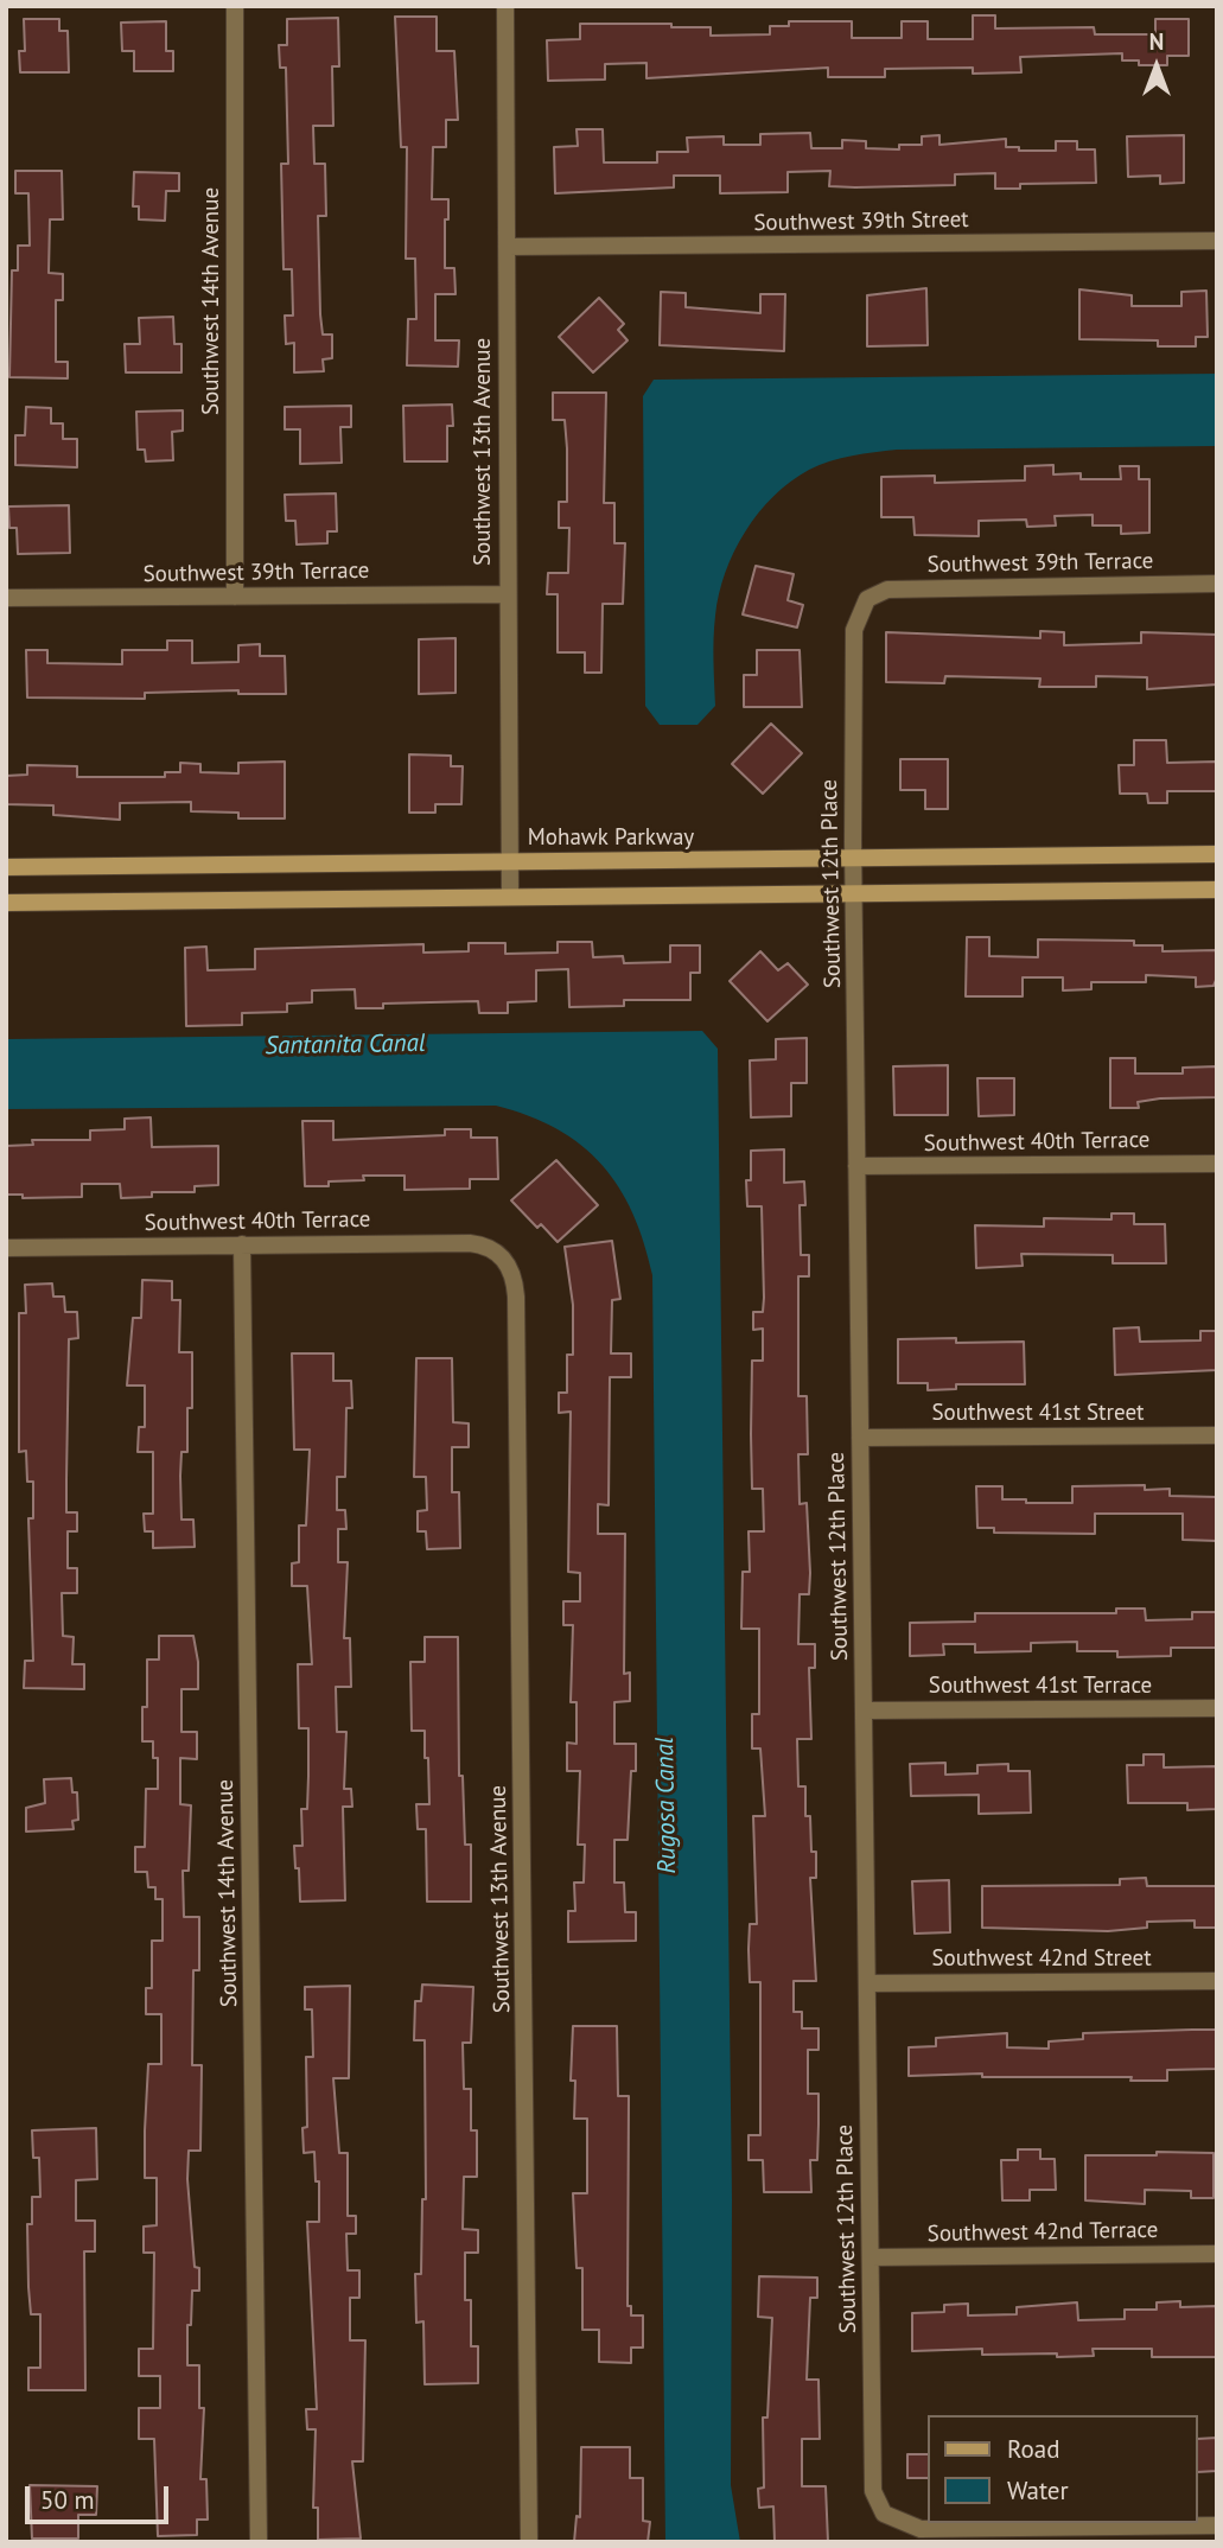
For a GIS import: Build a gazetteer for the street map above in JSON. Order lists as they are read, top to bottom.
{
  "streets": {
    "street": [
      "Southwest 39th Street",
      "Southwest 14th Avenue",
      "Southwest 13th Avenue",
      "Southwest 39th Terrace",
      "Mohawk Parkway",
      "Southwest 12th Place",
      "Southwest 40th Terrace",
      "Southwest 41st Street",
      "Southwest 41st Terrace",
      "Southwest 42nd Street",
      "Southwest 42nd Terrace"
    ]
  },
  "crossings": [
    ["Southwest 39th Street", "Southwest 13th Avenue"],
    ["Southwest 14th Avenue", "Southwest 39th Terrace"],
    ["Southwest 14th Avenue", "Southwest 40th Terrace"],
    ["Southwest 13th Avenue", "Southwest 39th Terrace"],
    ["Southwest 13th Avenue", "Mohawk Parkway"],
    ["Southwest 13th Avenue", "Southwest 40th Terrace"],
    ["Southwest 39th Terrace", "Southwest 12th Place"],
    ["Mohawk Parkway", "Southwest 12th Place"],
    ["Southwest 12th Place", "Southwest 40th Terrace"],
    ["Southwest 12th Place", "Southwest 41st Street"],
    ["Southwest 12th Place", "Southwest 41st Terrace"],
    ["Southwest 12th Place", "Southwest 42nd Street"],
    ["Southwest 12th Place", "Southwest 42nd Terrace"]
  ],
  "water": ["Santanita Canal", "Rugosa Canal"],
  "legend": ["Road", "Water"],
  "scale_bar": "50 m",
  "north": "top"
}
